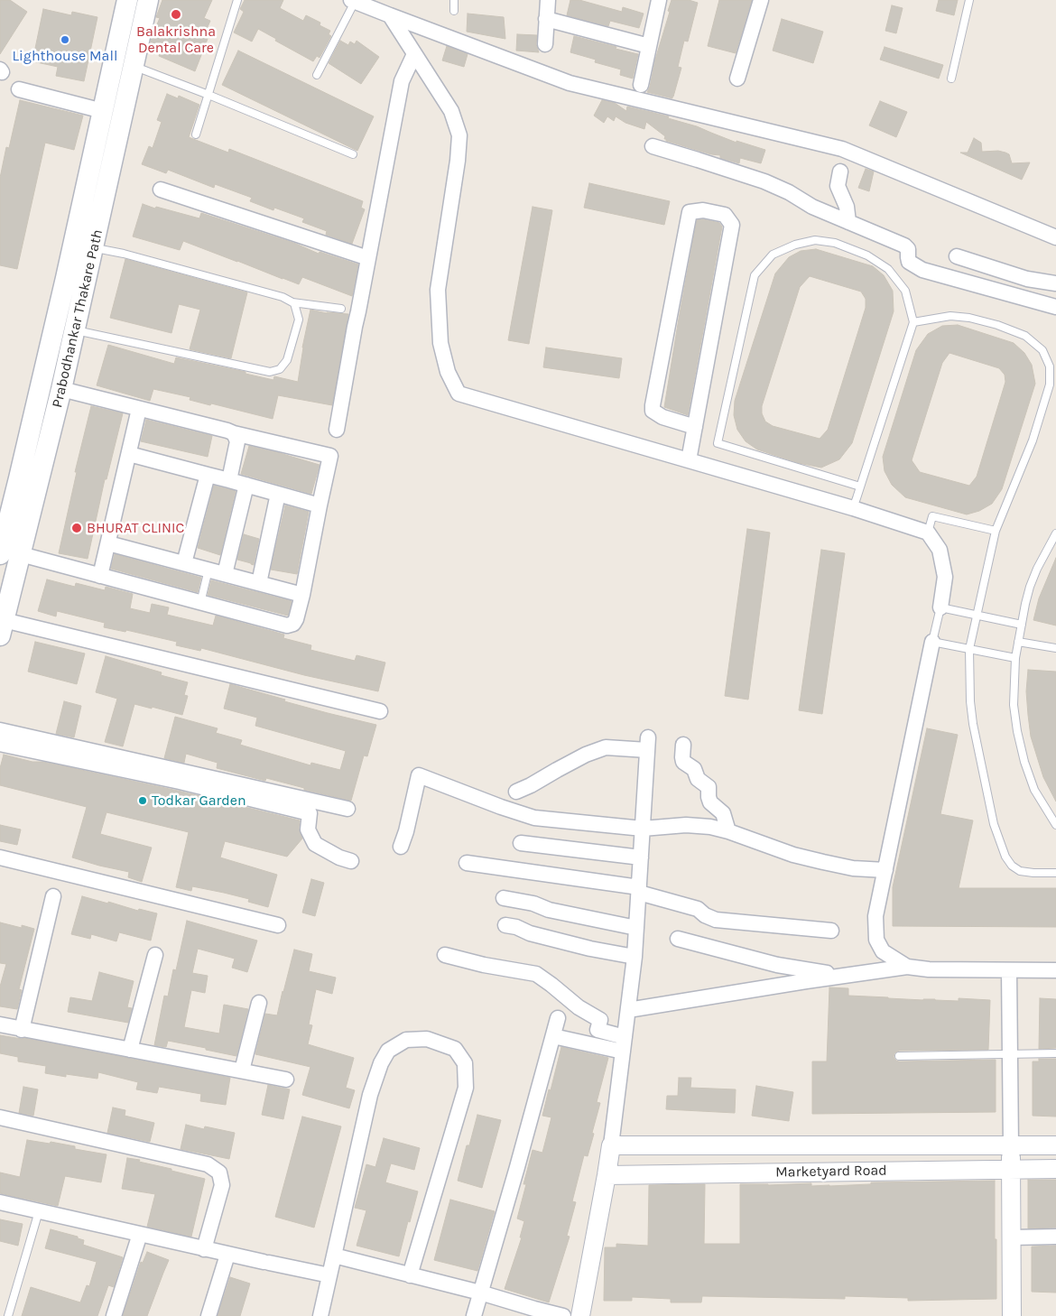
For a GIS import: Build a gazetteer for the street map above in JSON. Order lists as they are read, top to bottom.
{
  "streets": {
    "main road": ["Prabodhankar Thakare Path"],
    "street": ["Marketyard Road"]
  },
  "places": [
    "Balakrishna Dental Care",
    "Lighthouse Mall",
    "BHURAT CLINIC",
    "Todkar Garden"
  ]
}
